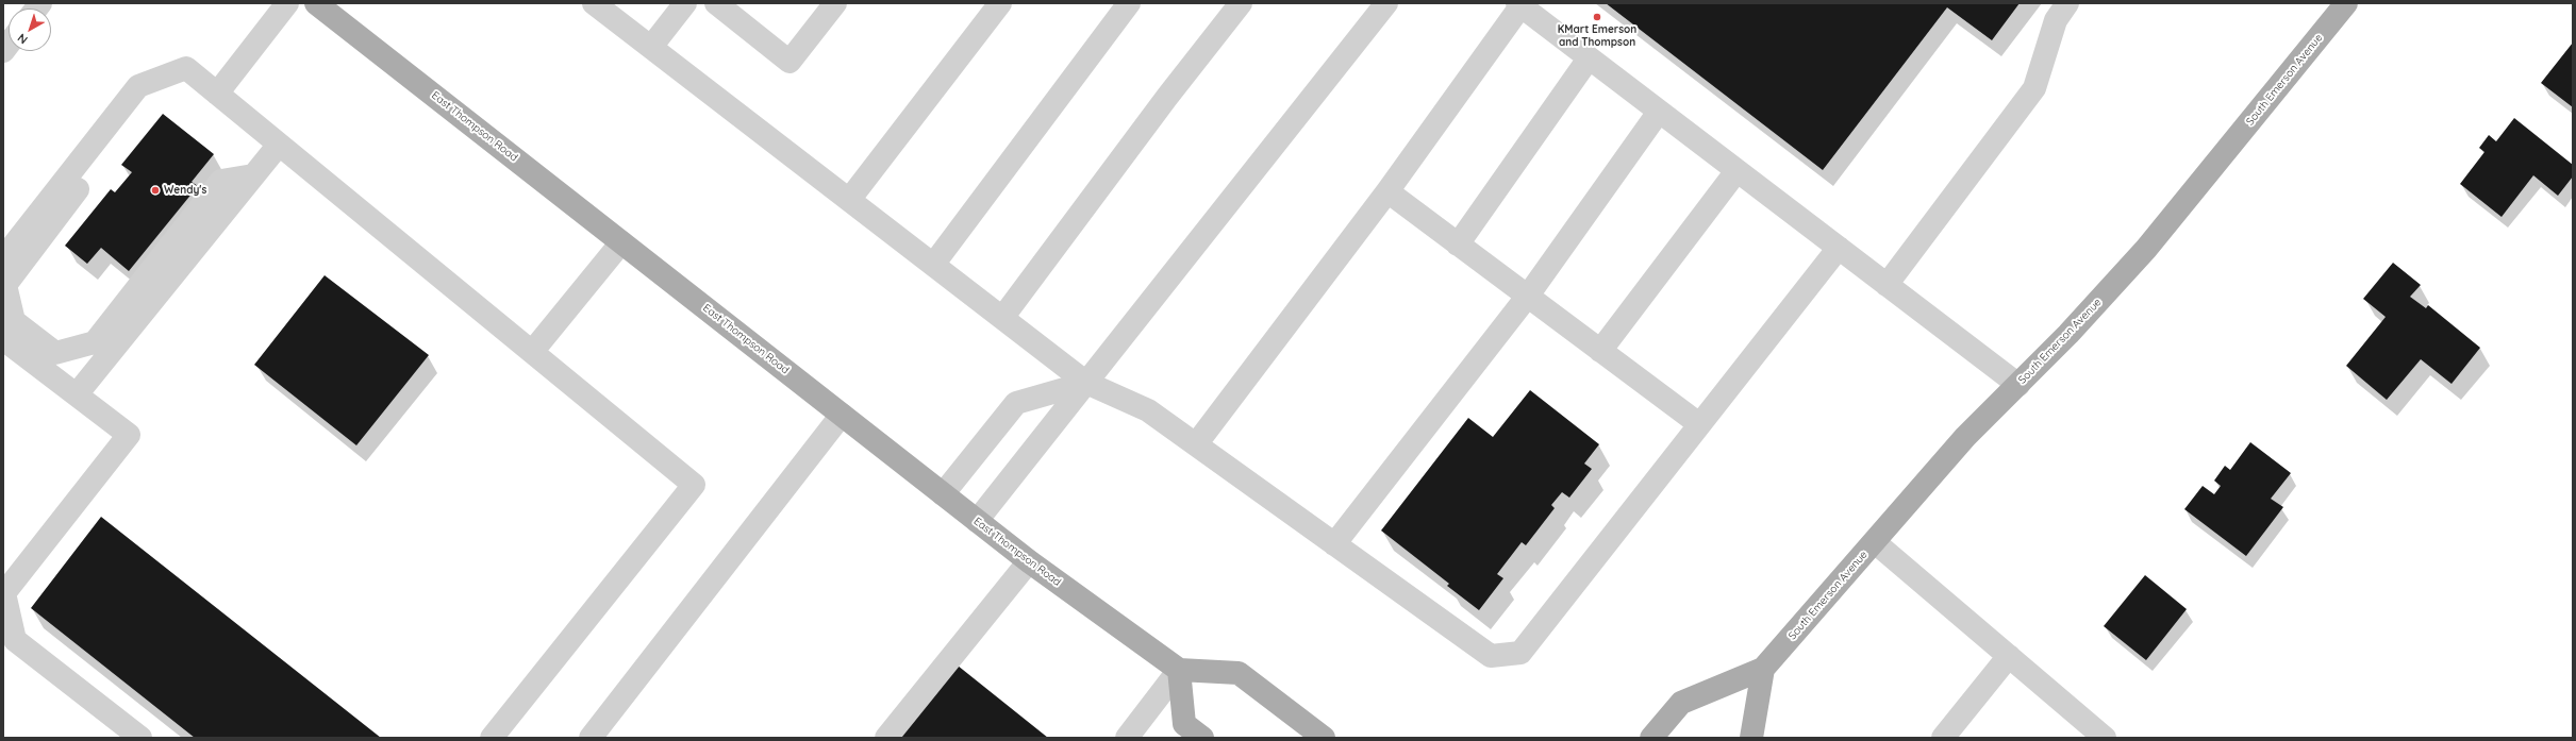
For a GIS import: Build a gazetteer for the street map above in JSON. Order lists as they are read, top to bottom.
{
  "streets": {
    "main road": ["South Emerson Avenue", "East Thompson Road"]
  },
  "places": ["KMart Emerson and Thompson", "Wendy's"],
  "north": "bottom left"
}
